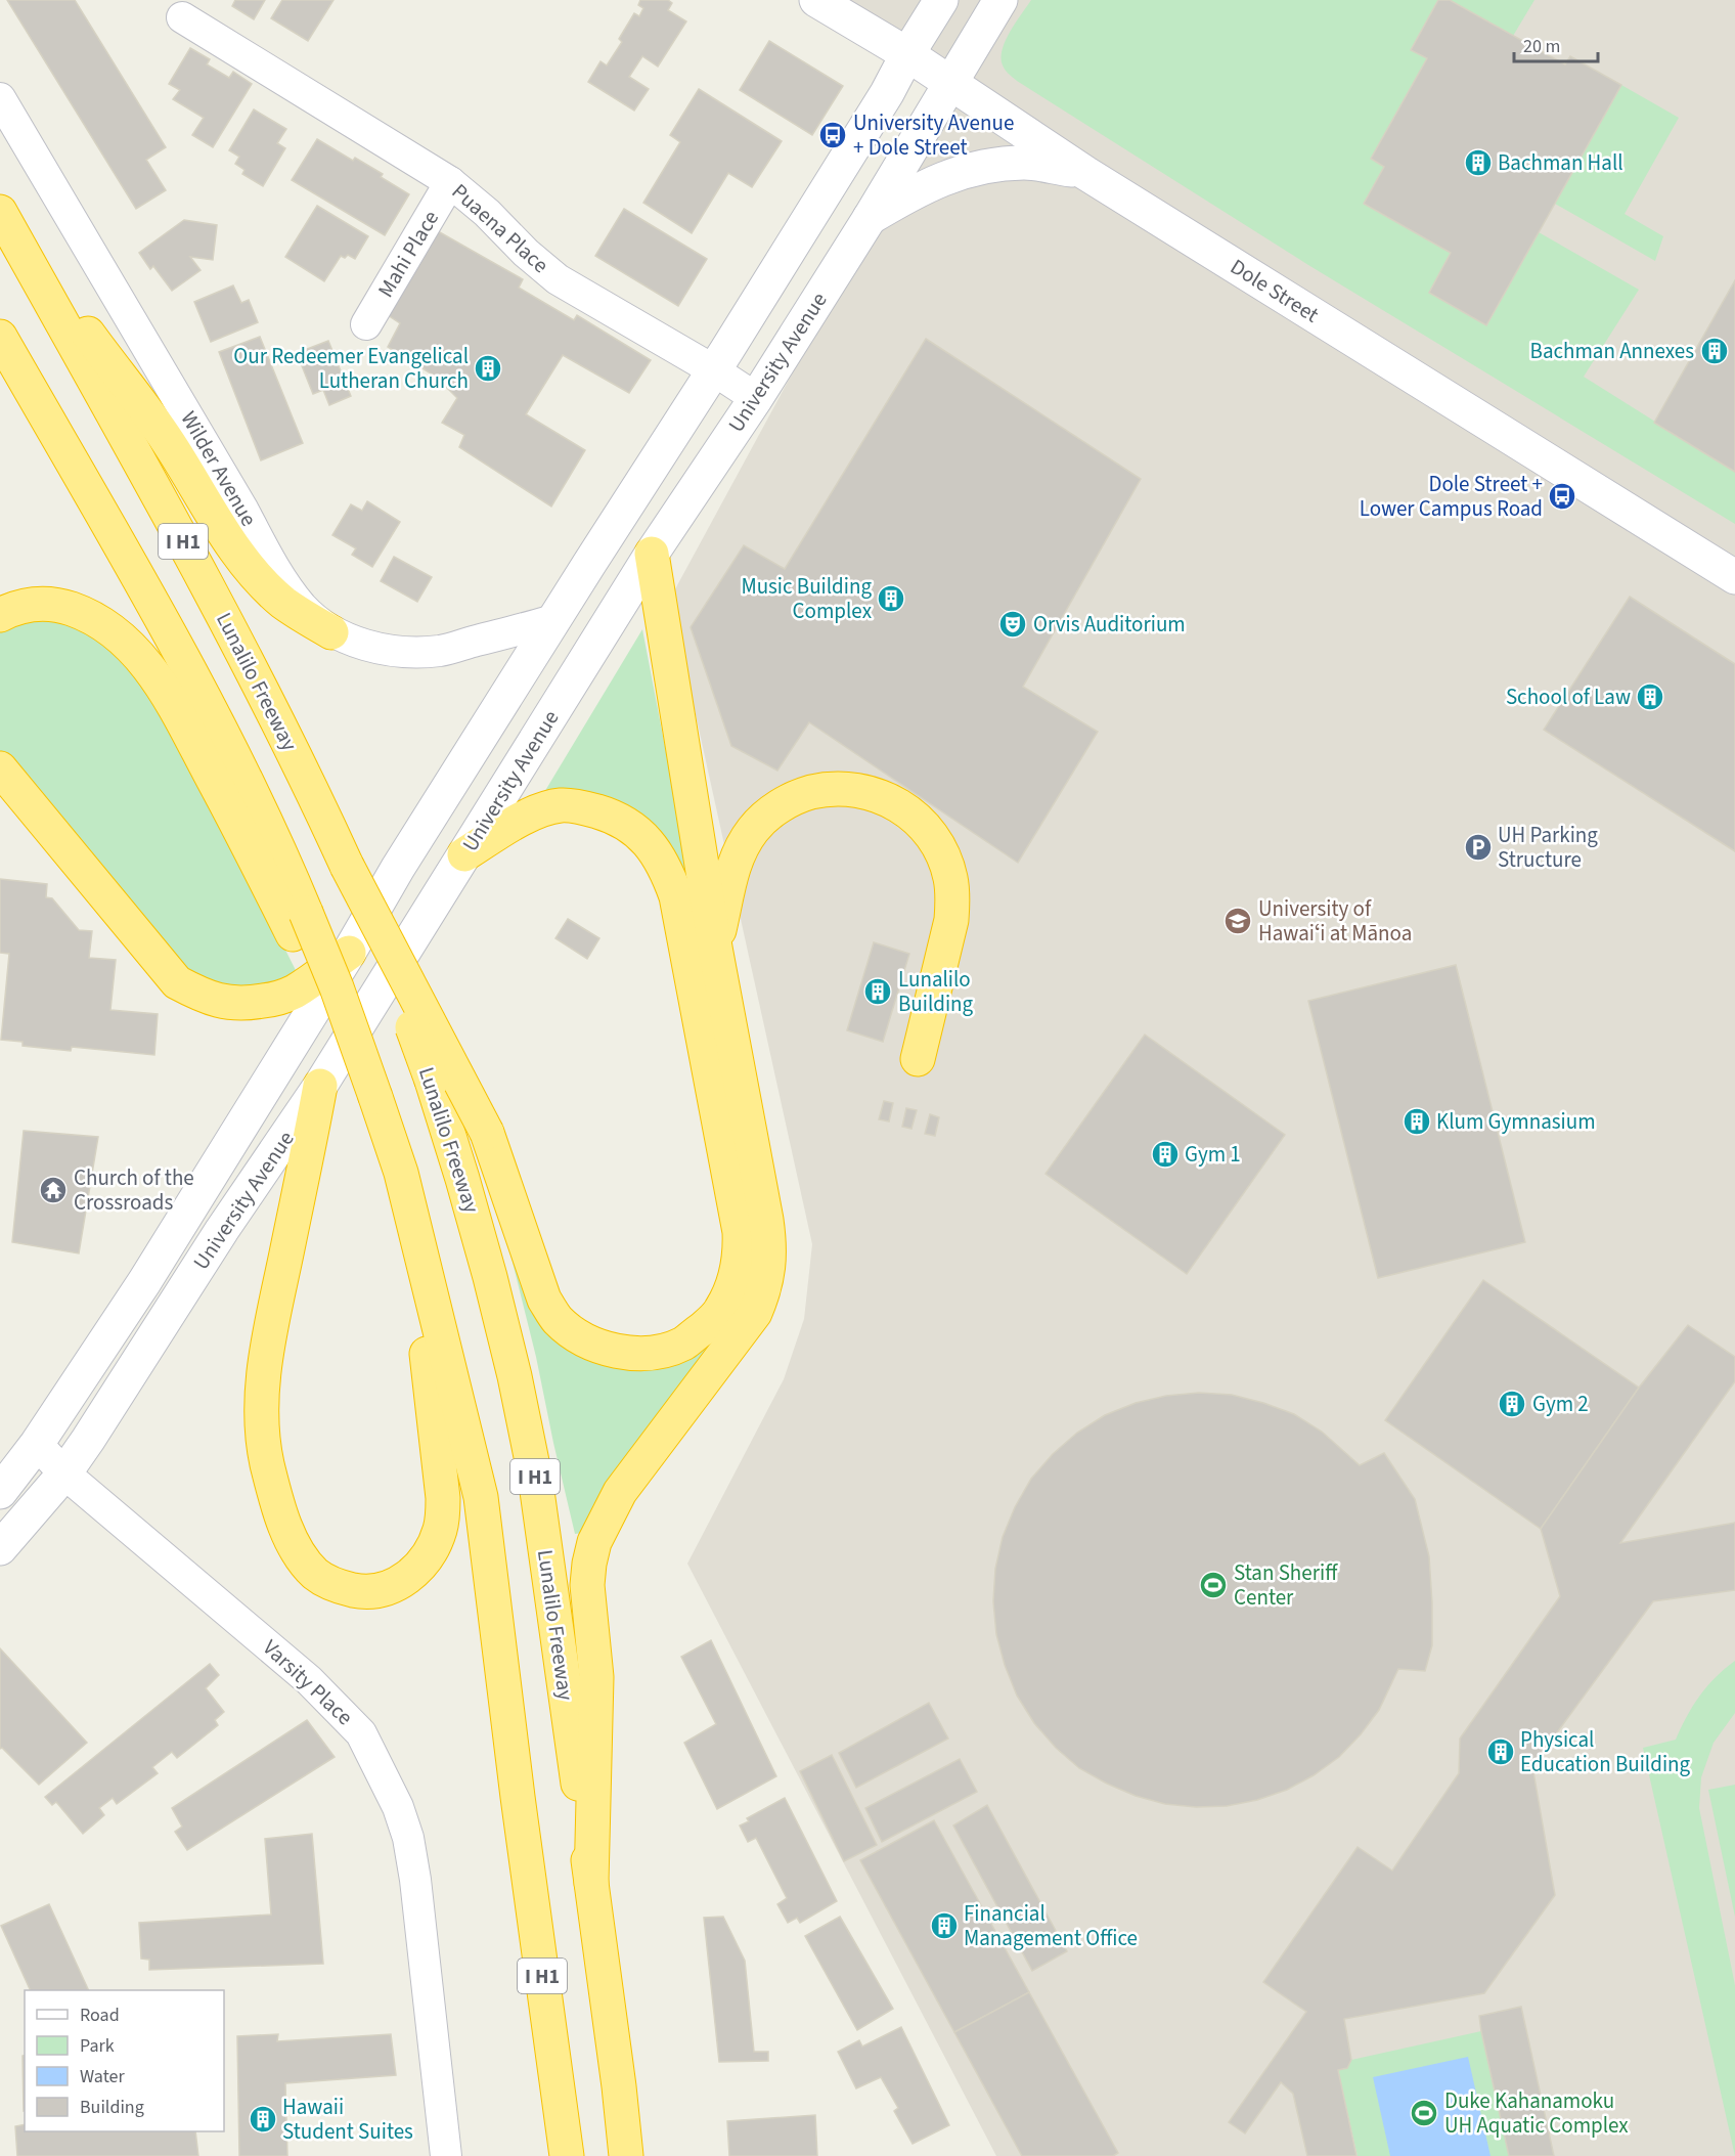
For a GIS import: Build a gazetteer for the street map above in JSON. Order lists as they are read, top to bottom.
{
  "streets": {
    "highway": ["I H1", "Lunalilo Freeway"],
    "main road": ["Dole Street", "University Avenue"],
    "street": [
      "Puaena Place",
      "Mahi Place",
      "Wilder Avenue",
      "Varsity Place"
    ]
  },
  "crossings": [
    ["Puaena Place", "Mahi Place"],
    ["Puaena Place", "University Avenue"],
    ["Dole Street", "University Avenue"],
    ["University Avenue", "Wilder Avenue"],
    ["University Avenue", "Varsity Place"]
  ],
  "places": {
    "bus stop": ["University Avenue + Dole Street", "Dole Street + Lower Campus Road"],
    "building": [
      "Bachman Hall",
      "Bachman Annexes",
      "Our Redeemer Evangelical Lutheran Church",
      "Music Building Complex",
      "School of Law",
      "Lunalilo Building",
      "Klum Gymnasium",
      "Gym 1",
      "Gym 2",
      "Physical Education Building",
      "Financial Management Office",
      "Hawaii Student Suites"
    ],
    "theatre": ["Orvis Auditorium"],
    "parking": ["UH Parking Structure"],
    "school or university": ["University of Hawaiʻi at Mānoa"],
    "temple": ["Church of the Crossroads"],
    "sports": ["Stan Sheriff Center", "Duke Kahanamoku UH Aquatic Complex"]
  },
  "legend": [
    "Road",
    "Park",
    "Water",
    "Building"
  ],
  "scale_bar": "20 m"
}
